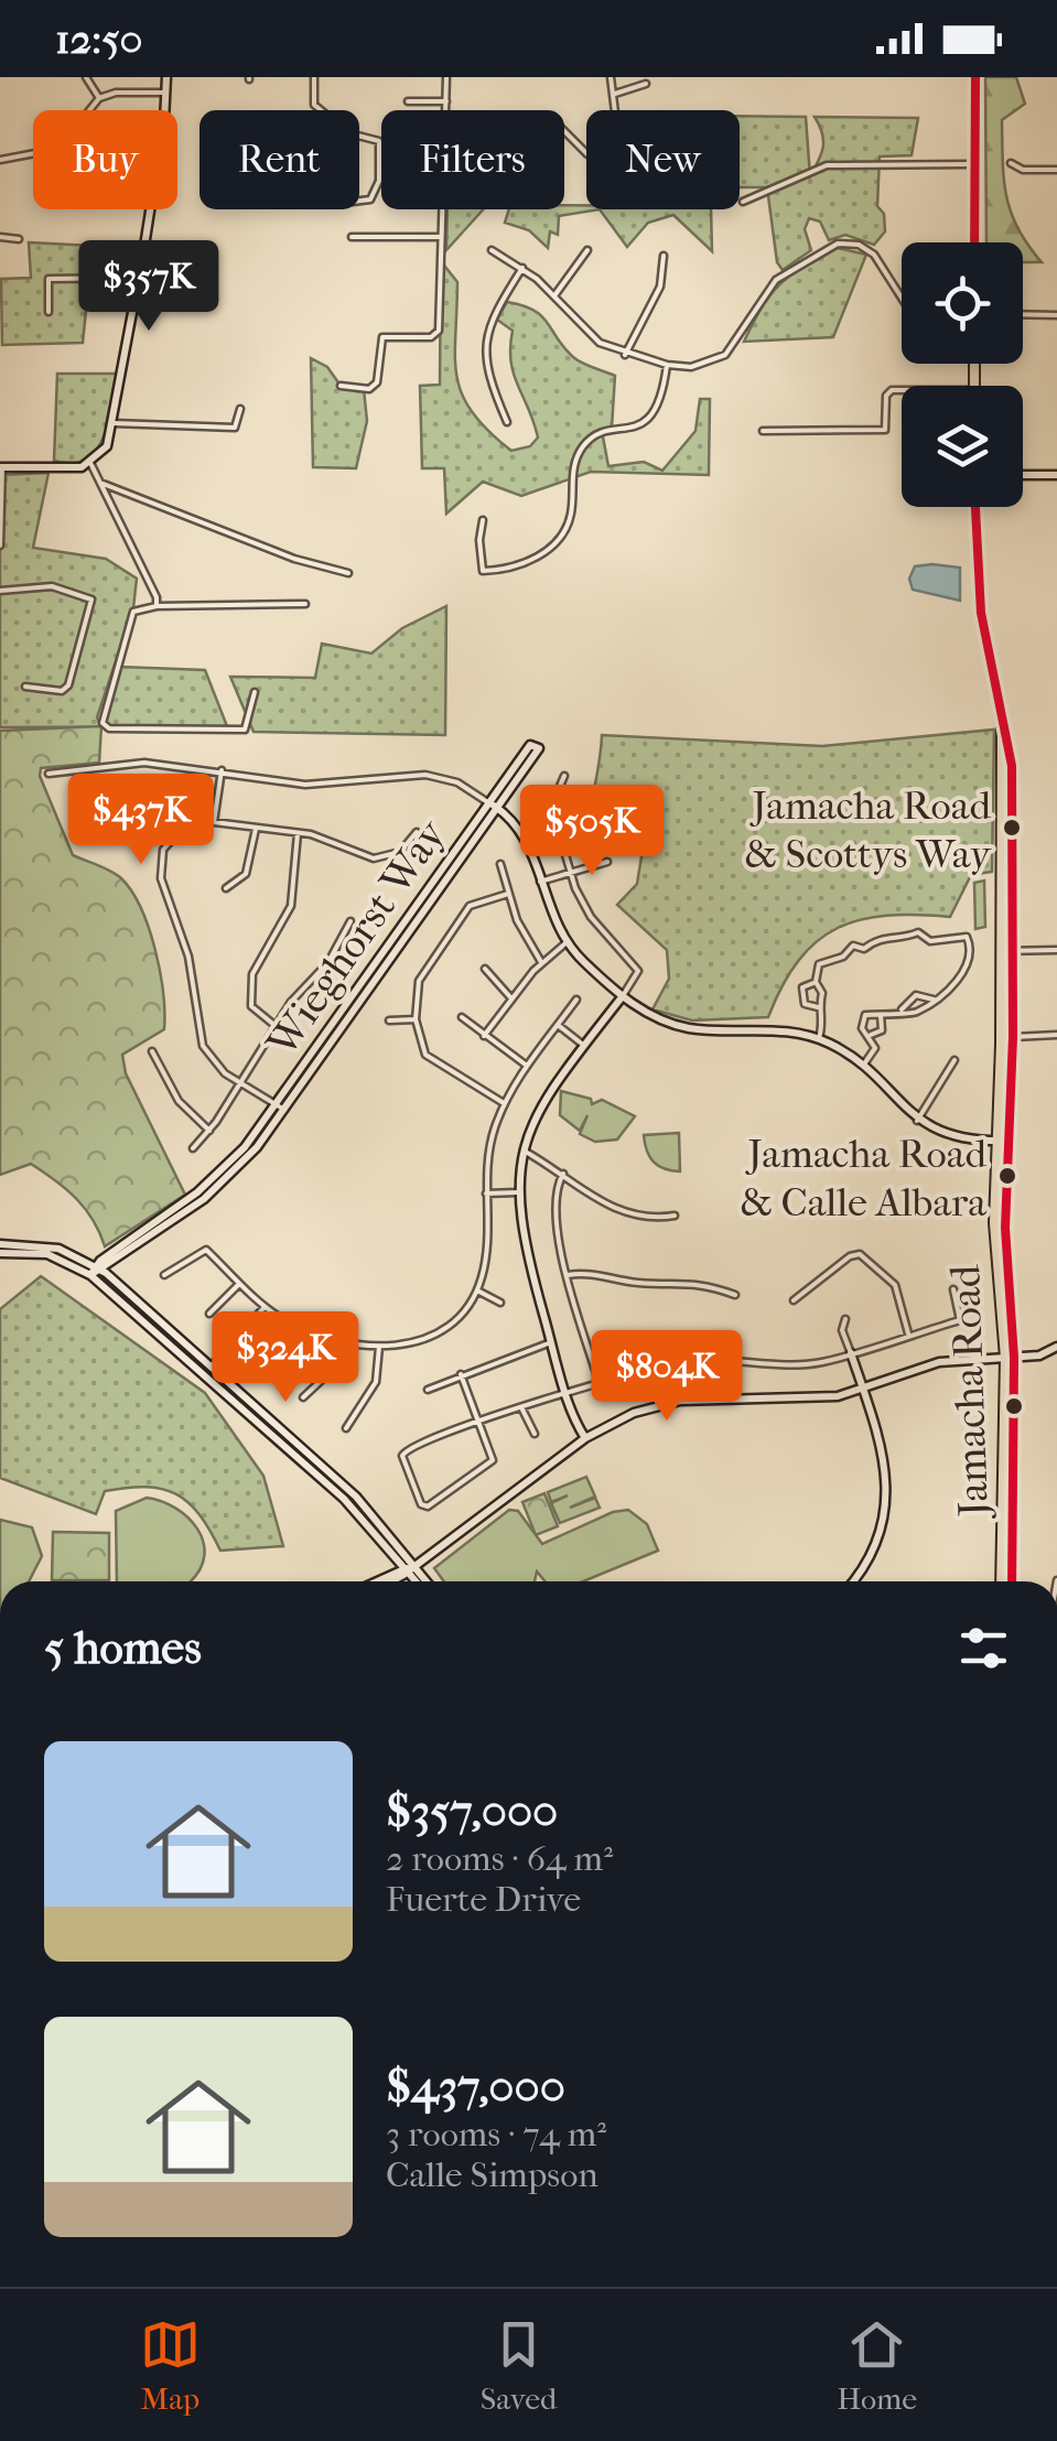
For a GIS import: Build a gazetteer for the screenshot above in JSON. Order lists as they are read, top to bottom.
{
  "streets": {
    "main road": ["Jamacha Road"],
    "street": ["Wieghorst Way"]
  },
  "places": ["Jamacha Road & Scottys Way", "Jamacha Road & Calle Albara"],
  "page": {
    "status": "12:50",
    "chip": [
      "Buy",
      "Rent",
      "Filters",
      "New"
    ],
    "price": [
      "$357K",
      "$437K",
      "$505K",
      "$324K",
      "$804K"
    ],
    "heading": "5 homes",
    "list": [
      {
        "name": "$357,000",
        "note": "2 rooms · 64 m² · Fuerte Drive"
      },
      {
        "name": "$437,000",
        "note": "3 rooms · 74 m² · Calle Simpson"
      }
    ],
    "tabs": ["Map", "Saved", "Home"]
  }
}
